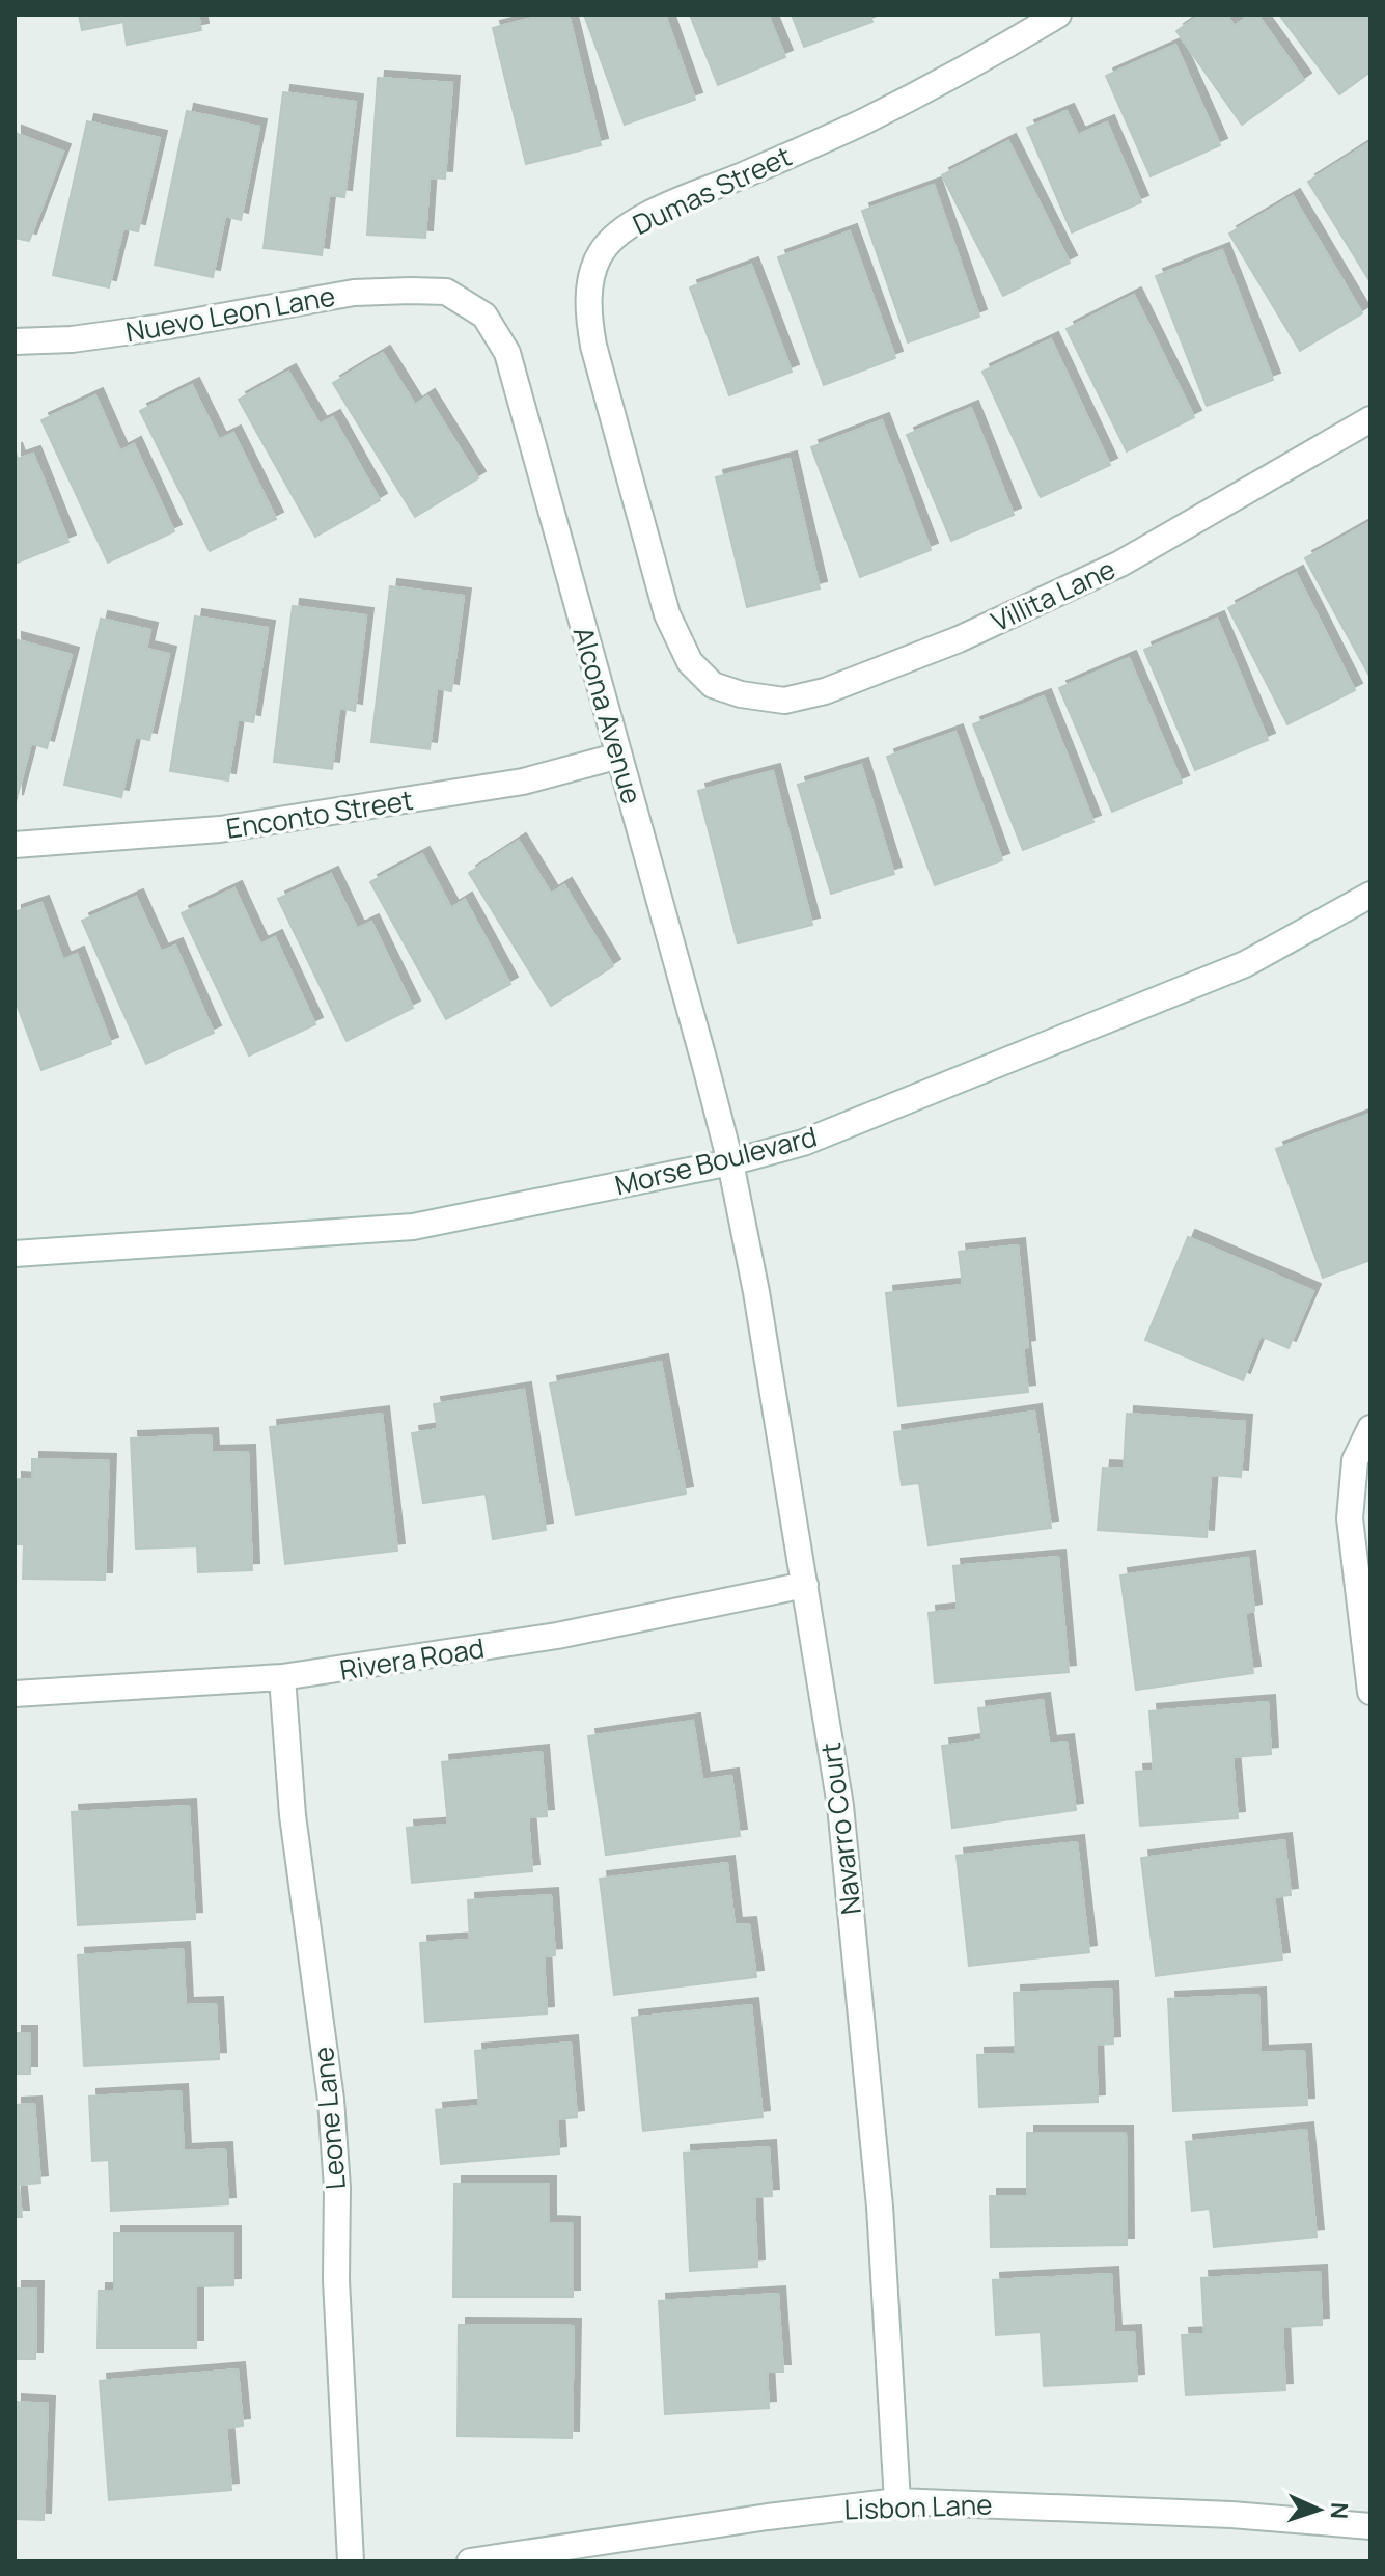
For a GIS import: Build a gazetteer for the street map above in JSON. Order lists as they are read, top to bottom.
{
  "streets": {
    "street": [
      "Dumas Street",
      "Nuevo Leon Lane",
      "Villita Lane",
      "Alcona Avenue",
      "Enconto Street",
      "Morse Boulevard",
      "Rivera Road",
      "Navarro Court",
      "Leone Lane",
      "Lisbon Lane"
    ]
  },
  "crossings": [
    ["Dumas Street", "Villita Lane"],
    ["Nuevo Leon Lane", "Alcona Avenue"],
    ["Alcona Avenue", "Enconto Street"],
    ["Alcona Avenue", "Morse Boulevard"],
    ["Alcona Avenue", "Navarro Court"],
    ["Morse Boulevard", "Navarro Court"],
    ["Rivera Road", "Navarro Court"],
    ["Rivera Road", "Leone Lane"],
    ["Navarro Court", "Lisbon Lane"]
  ],
  "north": "right"
}
